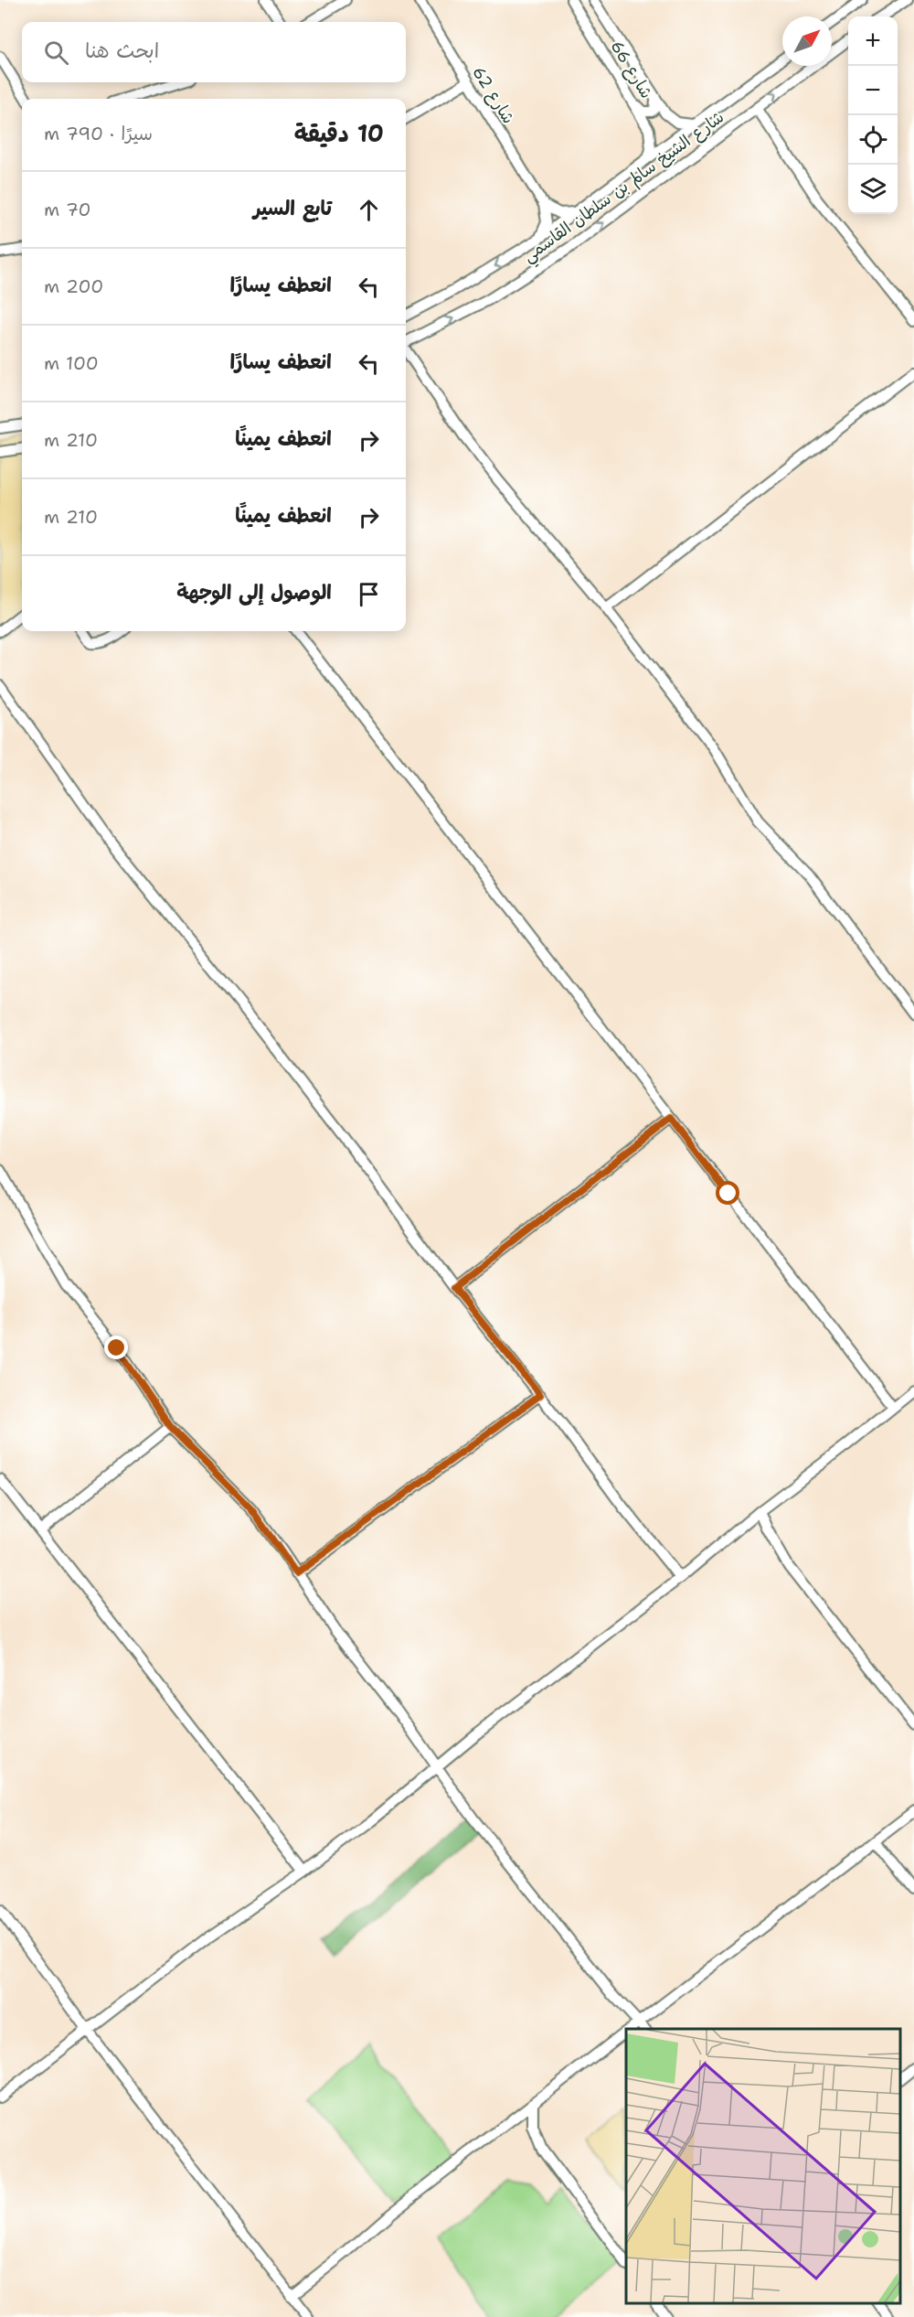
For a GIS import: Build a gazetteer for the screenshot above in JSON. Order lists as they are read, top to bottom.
{
  "streets": {
    "street": ["شارع 66", "شارع 62", "شارع الشيخ سالم بن سلطان القاسمي"]
  },
  "crossings": [
    ["شارع 66", "شارع الشيخ سالم بن سلطان القاسمي"]
  ],
  "north": "top right",
  "page": {
    "map_buttons": ["+", "−"],
    "search": "ابحث هنا",
    "heading": ["10 دقيقة", "سيرًا · 790 m"],
    "list": [
      ["تابع السير", "70 m"],
      ["انعطف يسارًا", "200 m"],
      ["انعطف يسارًا", "100 m"],
      ["انعطف يمينًا", "210 m"],
      ["انعطف يمينًا", "210 m"],
      "الوصول إلى الوجهة"
    ]
  }
}
